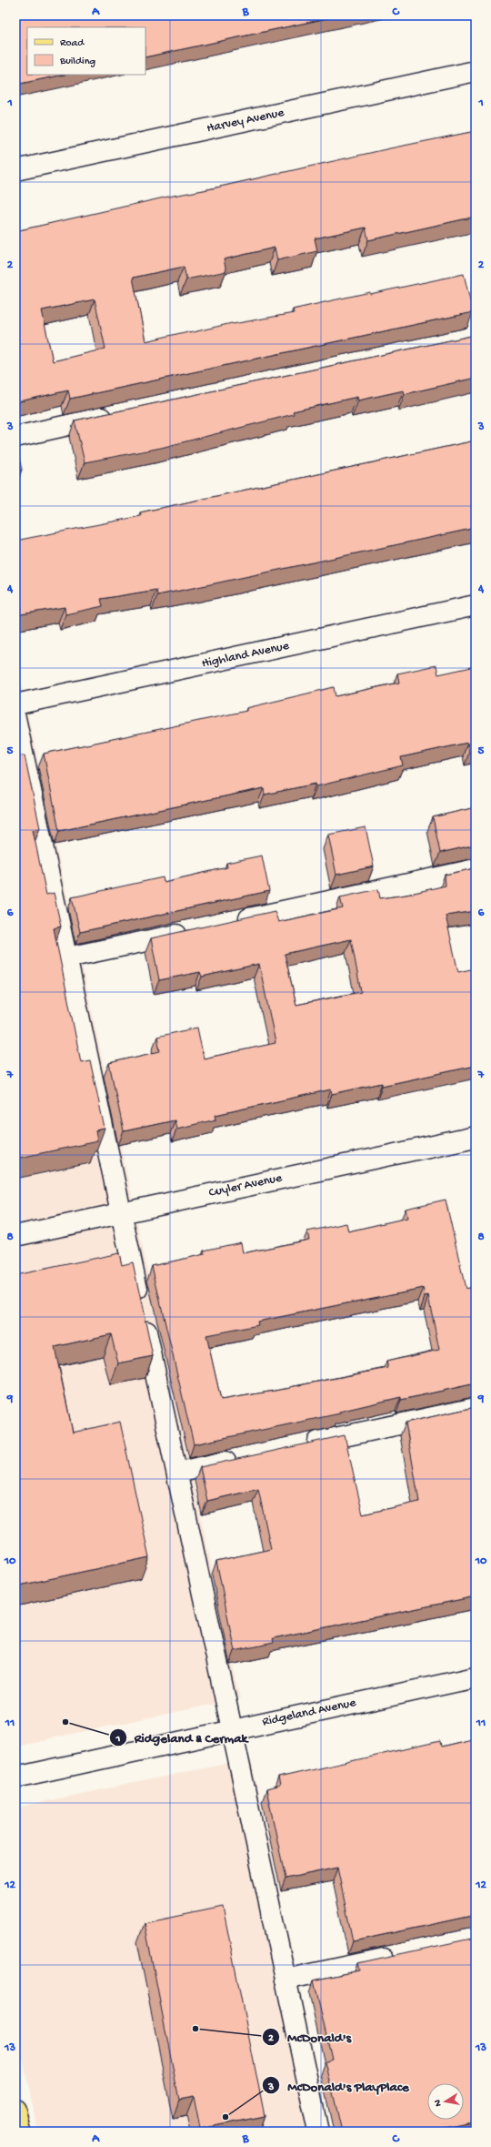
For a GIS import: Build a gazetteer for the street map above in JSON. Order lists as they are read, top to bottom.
{
  "streets": {
    "street": [
      "Harvey Avenue",
      "Highland Avenue",
      "Cuyler Avenue",
      "Ridgeland Avenue"
    ]
  },
  "places": ["Ridgeland & Cermak", "McDonald's", "McDonald's PlayPlace"],
  "legend": ["Road", "Building"],
  "north": "left",
  "grid": {
    "columns": ["A", "B", "C"],
    "rows": [
      "1",
      "2",
      "3",
      "4",
      "5",
      "6",
      "7",
      "8",
      "9",
      "10",
      "11",
      "12",
      "13"
    ]
  }
}
